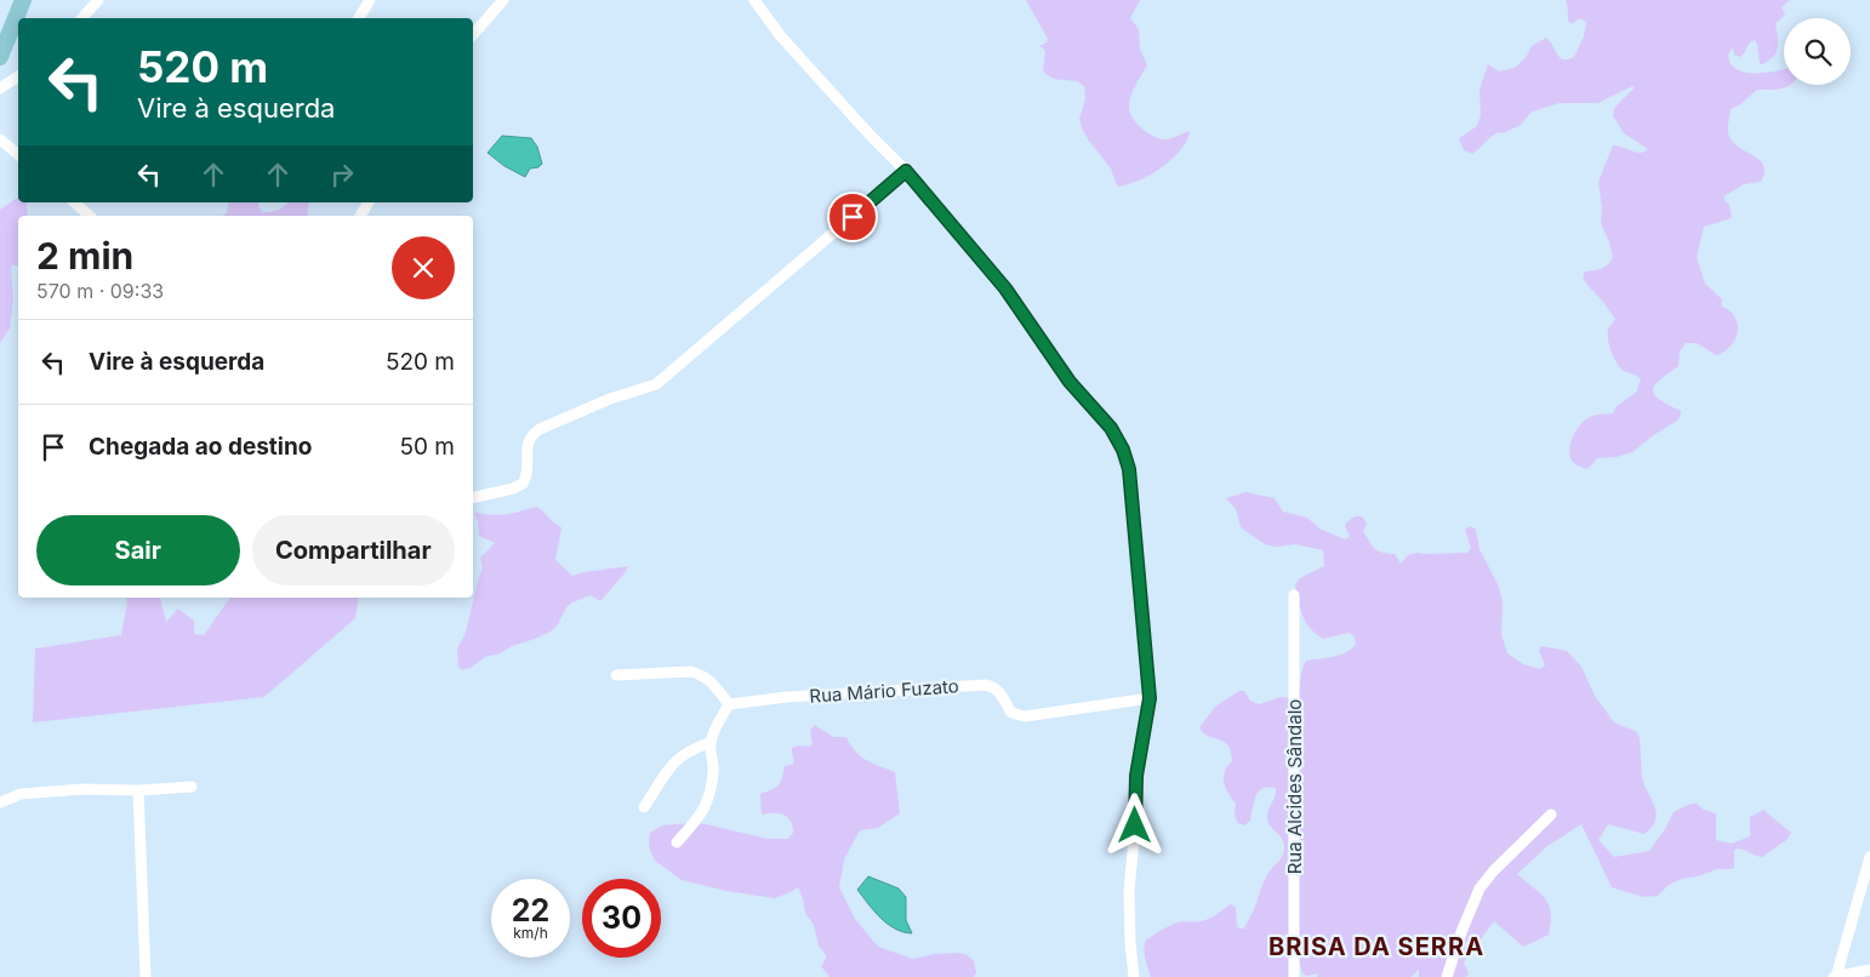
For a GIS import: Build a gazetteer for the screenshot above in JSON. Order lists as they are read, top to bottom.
{
  "streets": {
    "street": ["Rua Mário Fuzato", "Rua Alcides Sândalo"]
  },
  "districts": ["BRISA DA SERRA"],
  "page": {
    "turn": ["520 m", "Vire à esquerda"],
    "heading": ["2 min", "570 m · 09:33"],
    "list": [
      {
        "name": "Vire à esquerda",
        "value": "520 m"
      },
      {
        "name": "Chegada ao destino",
        "value": "50 m"
      }
    ],
    "buttons": ["Sair", "Compartilhar"],
    "speed": "22 km/h",
    "limit": "30"
  }
}
